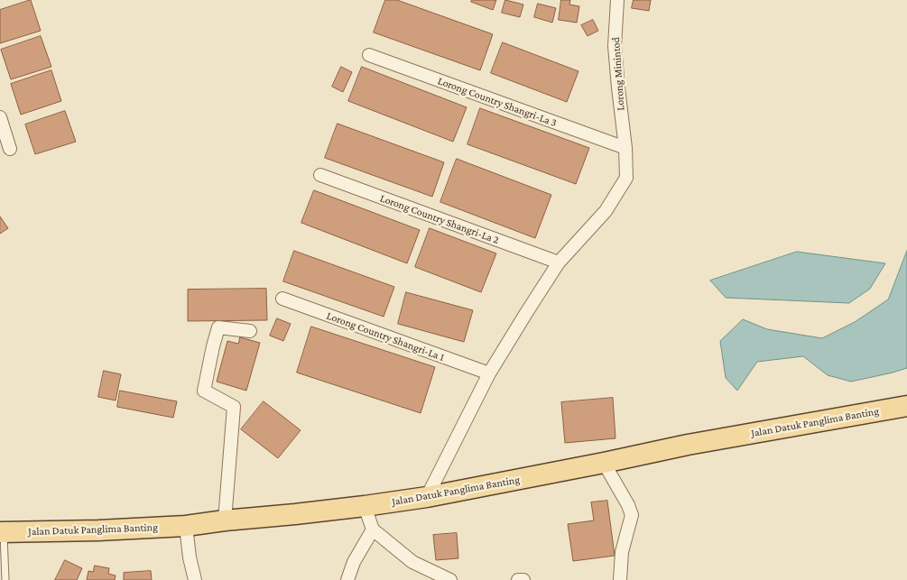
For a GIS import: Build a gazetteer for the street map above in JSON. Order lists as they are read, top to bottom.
{
  "streets": {
    "main road": ["Jalan Datuk Panglima Banting"],
    "street": [
      "Lorong Minintod",
      "Lorong Country Shangri-La 3",
      "Lorong Country Shangri-La 2",
      "Lorong Country Shangri-La 1"
    ]
  },
  "crossings": [
    ["Lorong Minintod", "Lorong Country Shangri-La 3"],
    ["Lorong Minintod", "Lorong Country Shangri-La 2"],
    ["Lorong Minintod", "Lorong Country Shangri-La 1"],
    ["Lorong Minintod", "Jalan Datuk Panglima Banting"]
  ]
}
